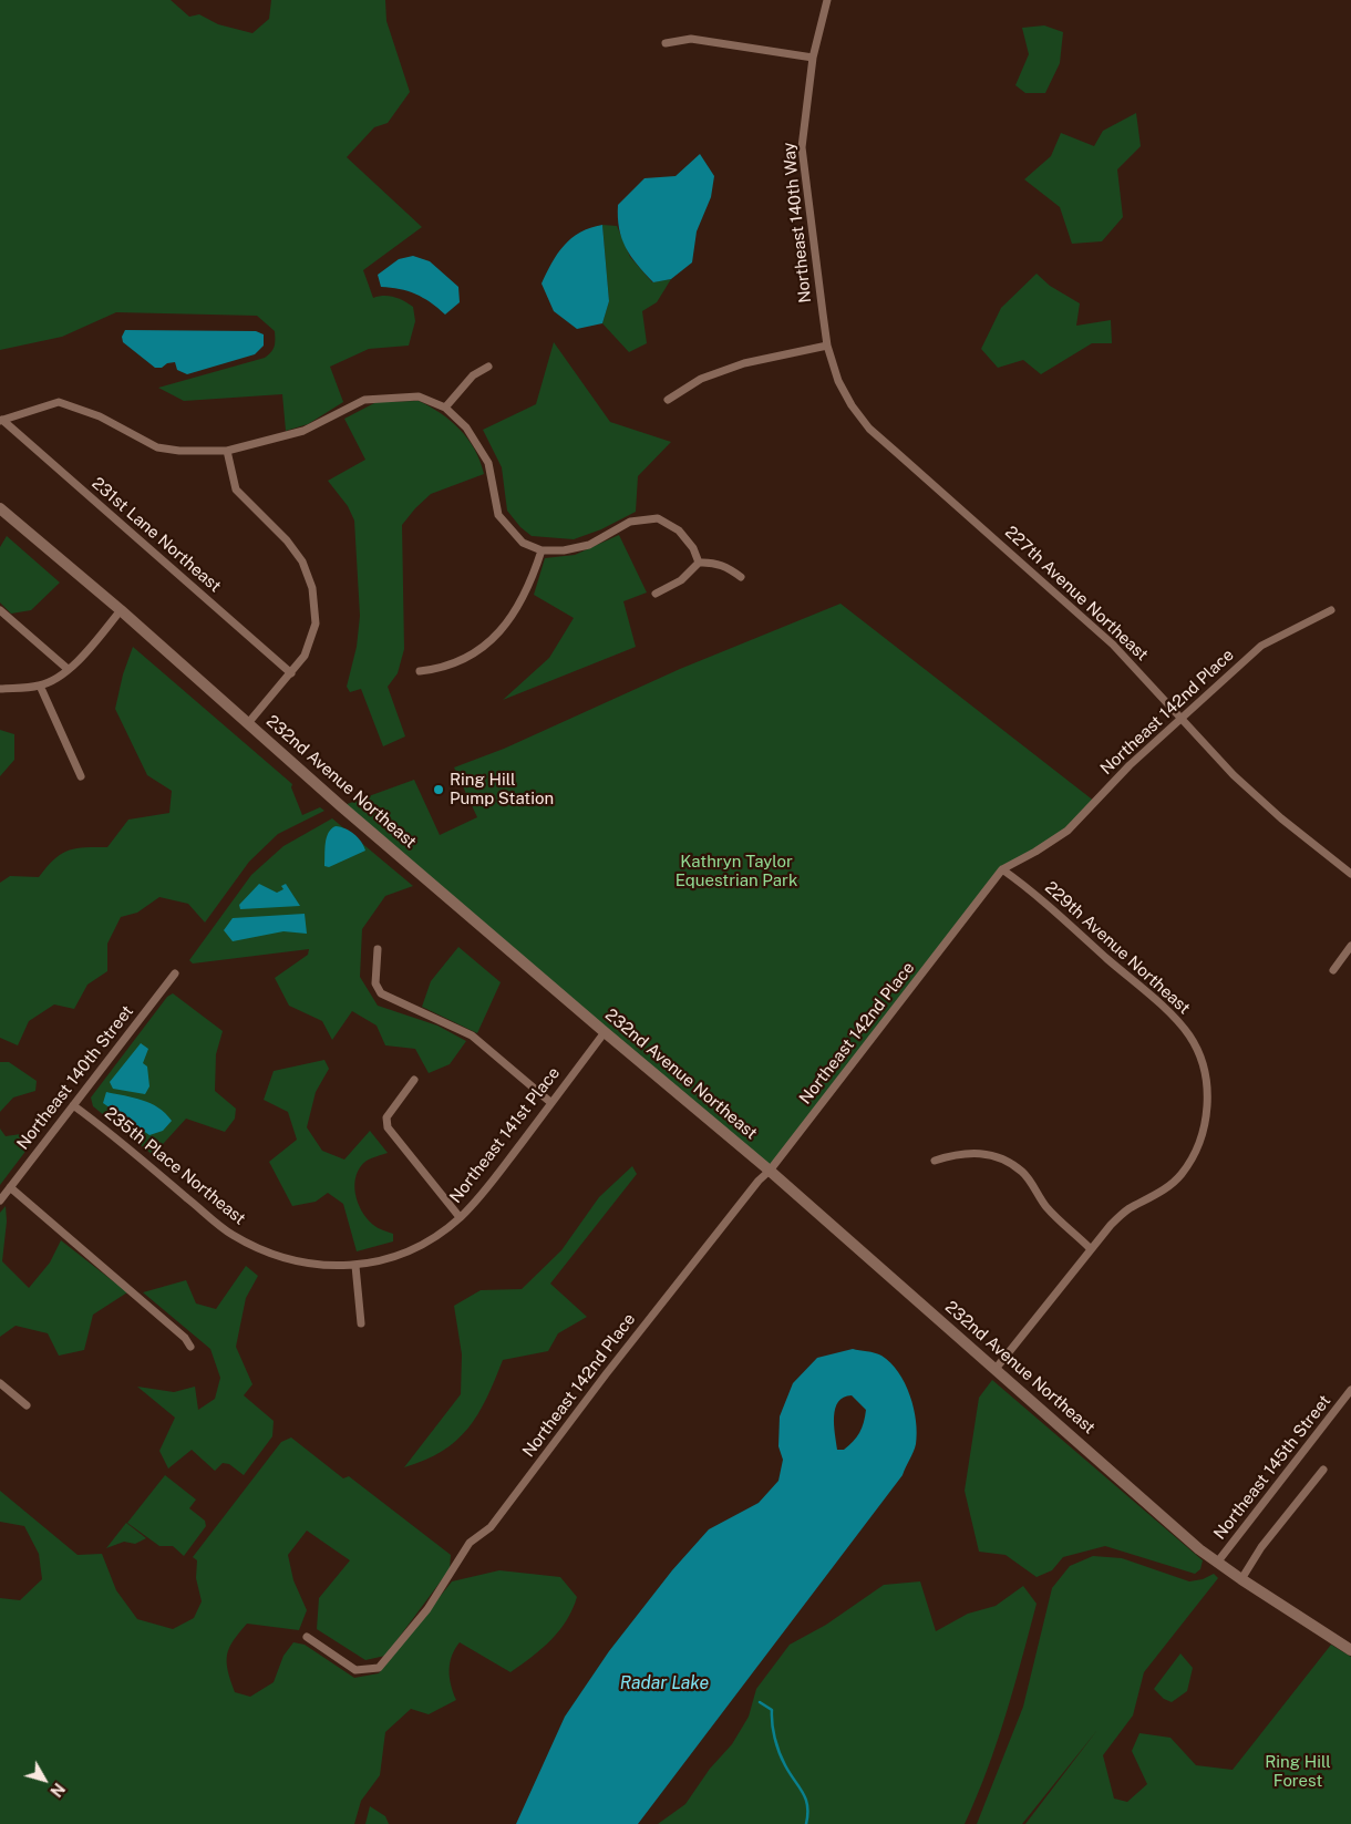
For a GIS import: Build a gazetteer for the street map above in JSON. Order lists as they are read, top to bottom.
{
  "streets": {
    "street": [
      "Northeast 140th Way",
      "231st Lane Northeast",
      "227th Avenue Northeast",
      "Northeast 142nd Place",
      "232nd Avenue Northeast",
      "229th Avenue Northeast",
      "Northeast 140th Street",
      "Northeast 141st Place",
      "235th Place Northeast",
      "Northeast 145th Street"
    ]
  },
  "crossings": [
    ["Northeast 140th Way", "227th Avenue Northeast"],
    ["227th Avenue Northeast", "Northeast 142nd Place"],
    ["Northeast 142nd Place", "232nd Avenue Northeast"],
    ["Northeast 142nd Place", "229th Avenue Northeast"],
    ["232nd Avenue Northeast", "229th Avenue Northeast"],
    ["232nd Avenue Northeast", "Northeast 141st Place"],
    ["232nd Avenue Northeast", "Northeast 145th Street"],
    ["Northeast 140th Street", "235th Place Northeast"],
    ["Northeast 141st Place", "235th Place Northeast"]
  ],
  "water": ["Radar Lake"],
  "parks": ["Kathryn Taylor Equestrian Park", "Ring Hill Forest"],
  "places": ["Ring Hill Pump Station"],
  "north": "bottom right"
}
